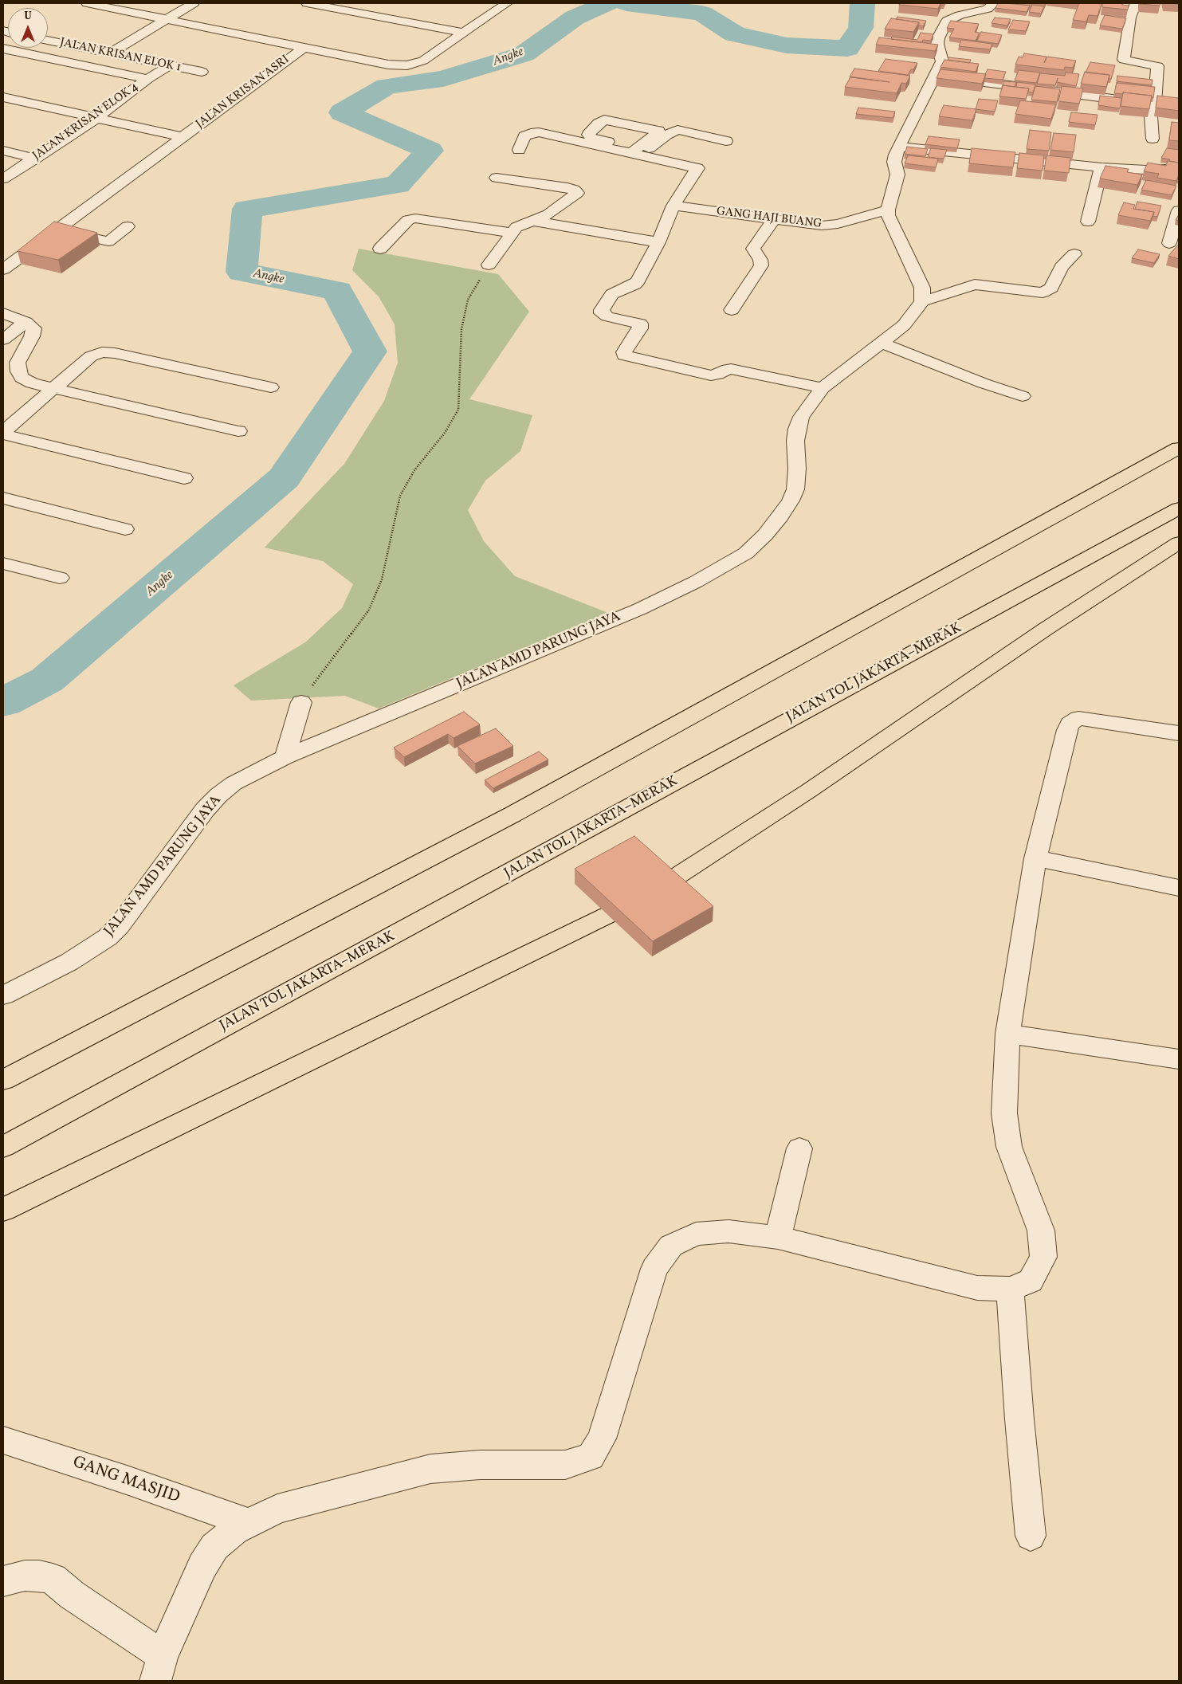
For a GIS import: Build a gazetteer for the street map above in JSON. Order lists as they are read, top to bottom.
{
  "streets": {
    "highway": ["JALAN TOL JAKARTA–MERAK"],
    "street": [
      "JALAN KRISAN ELOK 1",
      "JALAN KRISAN ASRI",
      "JALAN KRISAN ELOK 4",
      "GANG HAJI BUANG",
      "JALAN AMD PARUNG JAYA",
      "GANG MASJID"
    ]
  },
  "crossings": [
    ["JALAN KRISAN ELOK 1", "JALAN KRISAN ELOK 4"]
  ],
  "water": ["Angke"],
  "north": "top"
}
